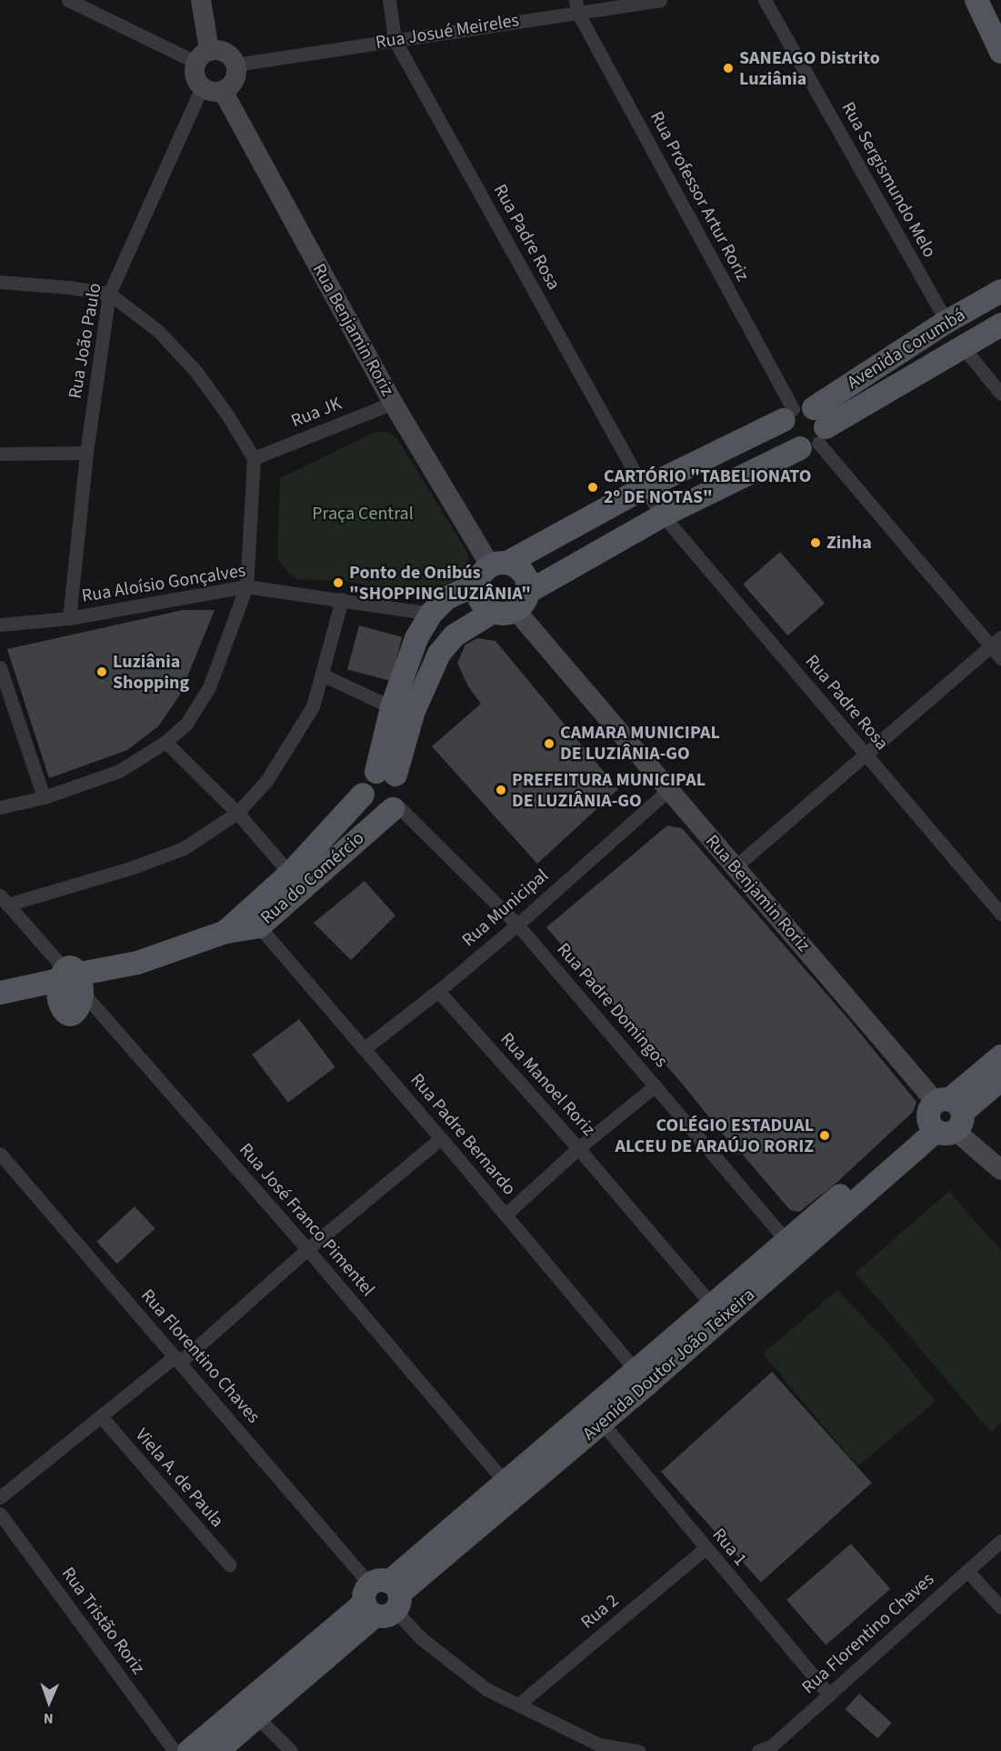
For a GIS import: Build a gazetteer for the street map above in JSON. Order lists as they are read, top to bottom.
{
  "streets": {
    "main road": ["Avenida Corumbá", "Rua do Comércio", "Avenida Doutor João Teixeira"],
    "street": [
      "Rua Josué Meireles",
      "Rua Sergismundo Melo",
      "Rua Professor Artur Roriz",
      "Rua Padre Rosa",
      "Rua Benjamin Roriz",
      "Rua João Paulo",
      "Rua JK",
      "Rua Aloísio Gonçalves",
      "Rua Municipal",
      "Rua Padre Domingos",
      "Rua Manoel Roriz",
      "Rua Padre Bernardo",
      "Rua José Franco Pimentel",
      "Rua Florentino Chaves",
      "Viela A. de Paula",
      "Rua 1",
      "Rua 2",
      "Rua Tristão Roriz"
    ]
  },
  "crossings": [
    ["Rua Josué Meireles", "Rua Professor Artur Roriz"],
    ["Rua Josué Meireles", "Rua Padre Rosa"],
    ["Rua Josué Meireles", "Rua Benjamin Roriz"],
    ["Rua Josué Meireles", "Rua João Paulo"],
    ["Rua Sergismundo Melo", "Avenida Corumbá"],
    ["Rua Professor Artur Roriz", "Avenida Corumbá"],
    ["Rua Padre Rosa", "Avenida Corumbá"],
    ["Rua Benjamin Roriz", "Rua João Paulo"],
    ["Rua Benjamin Roriz", "Avenida Corumbá"],
    ["Rua Benjamin Roriz", "Rua JK"],
    ["Rua Benjamin Roriz", "Rua Municipal"],
    ["Rua Benjamin Roriz", "Avenida Doutor João Teixeira"],
    ["Rua João Paulo", "Rua Aloísio Gonçalves"],
    ["Avenida Corumbá", "Rua Aloísio Gonçalves"],
    ["Avenida Corumbá", "Rua do Comércio"],
    ["Avenida Corumbá", "Rua Padre Domingos"],
    ["Rua do Comércio", "Rua Padre Domingos"],
    ["Rua do Comércio", "Rua Padre Bernardo"],
    ["Rua do Comércio", "Rua José Franco Pimentel"],
    ["Rua Municipal", "Rua Padre Domingos"],
    ["Rua Municipal", "Rua Manoel Roriz"],
    ["Rua Municipal", "Rua Padre Bernardo"],
    ["Rua Padre Domingos", "Avenida Doutor João Teixeira"],
    ["Rua Manoel Roriz", "Avenida Doutor João Teixeira"],
    ["Rua Padre Bernardo", "Avenida Doutor João Teixeira"],
    ["Rua José Franco Pimentel", "Avenida Doutor João Teixeira"],
    ["Rua Florentino Chaves", "Avenida Doutor João Teixeira"],
    ["Rua Florentino Chaves", "Rua 1"],
    ["Rua Florentino Chaves", "Rua 2"],
    ["Avenida Doutor João Teixeira", "Rua 1"],
    ["Rua 1", "Rua 2"]
  ],
  "parks": ["Praça Central"],
  "places": [
    "SANEAGO Distrito Luziânia",
    "CARTÓRIO \"TABELIONATO 2º DE NOTAS\"",
    "Zinha",
    "Ponto de Onibús \"SHOPPING LUZIÂNIA\"",
    "Luziânia Shopping",
    "CAMARA MUNICIPAL DE LUZIÂNIA-GO",
    "PREFEITURA MUNICIPAL DE LUZIÂNIA-GO",
    "COLÉGIO ESTADUAL ALCEU DE ARAÚJO RORIZ"
  ],
  "north": "bottom"
}
